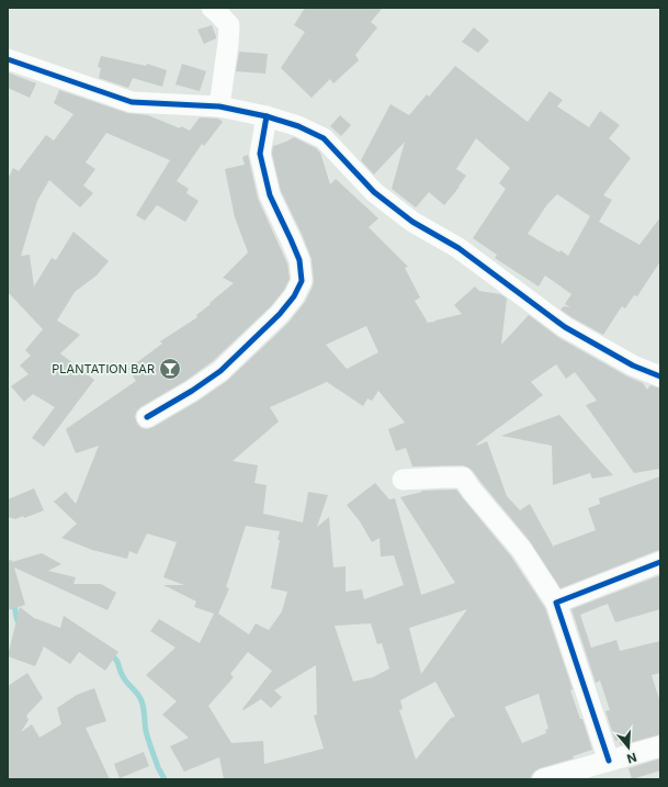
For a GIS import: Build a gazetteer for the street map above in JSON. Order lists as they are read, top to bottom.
{
  "places": {
    "bar": ["PLANTATION BAR"]
  },
  "north": "bottom"
}
